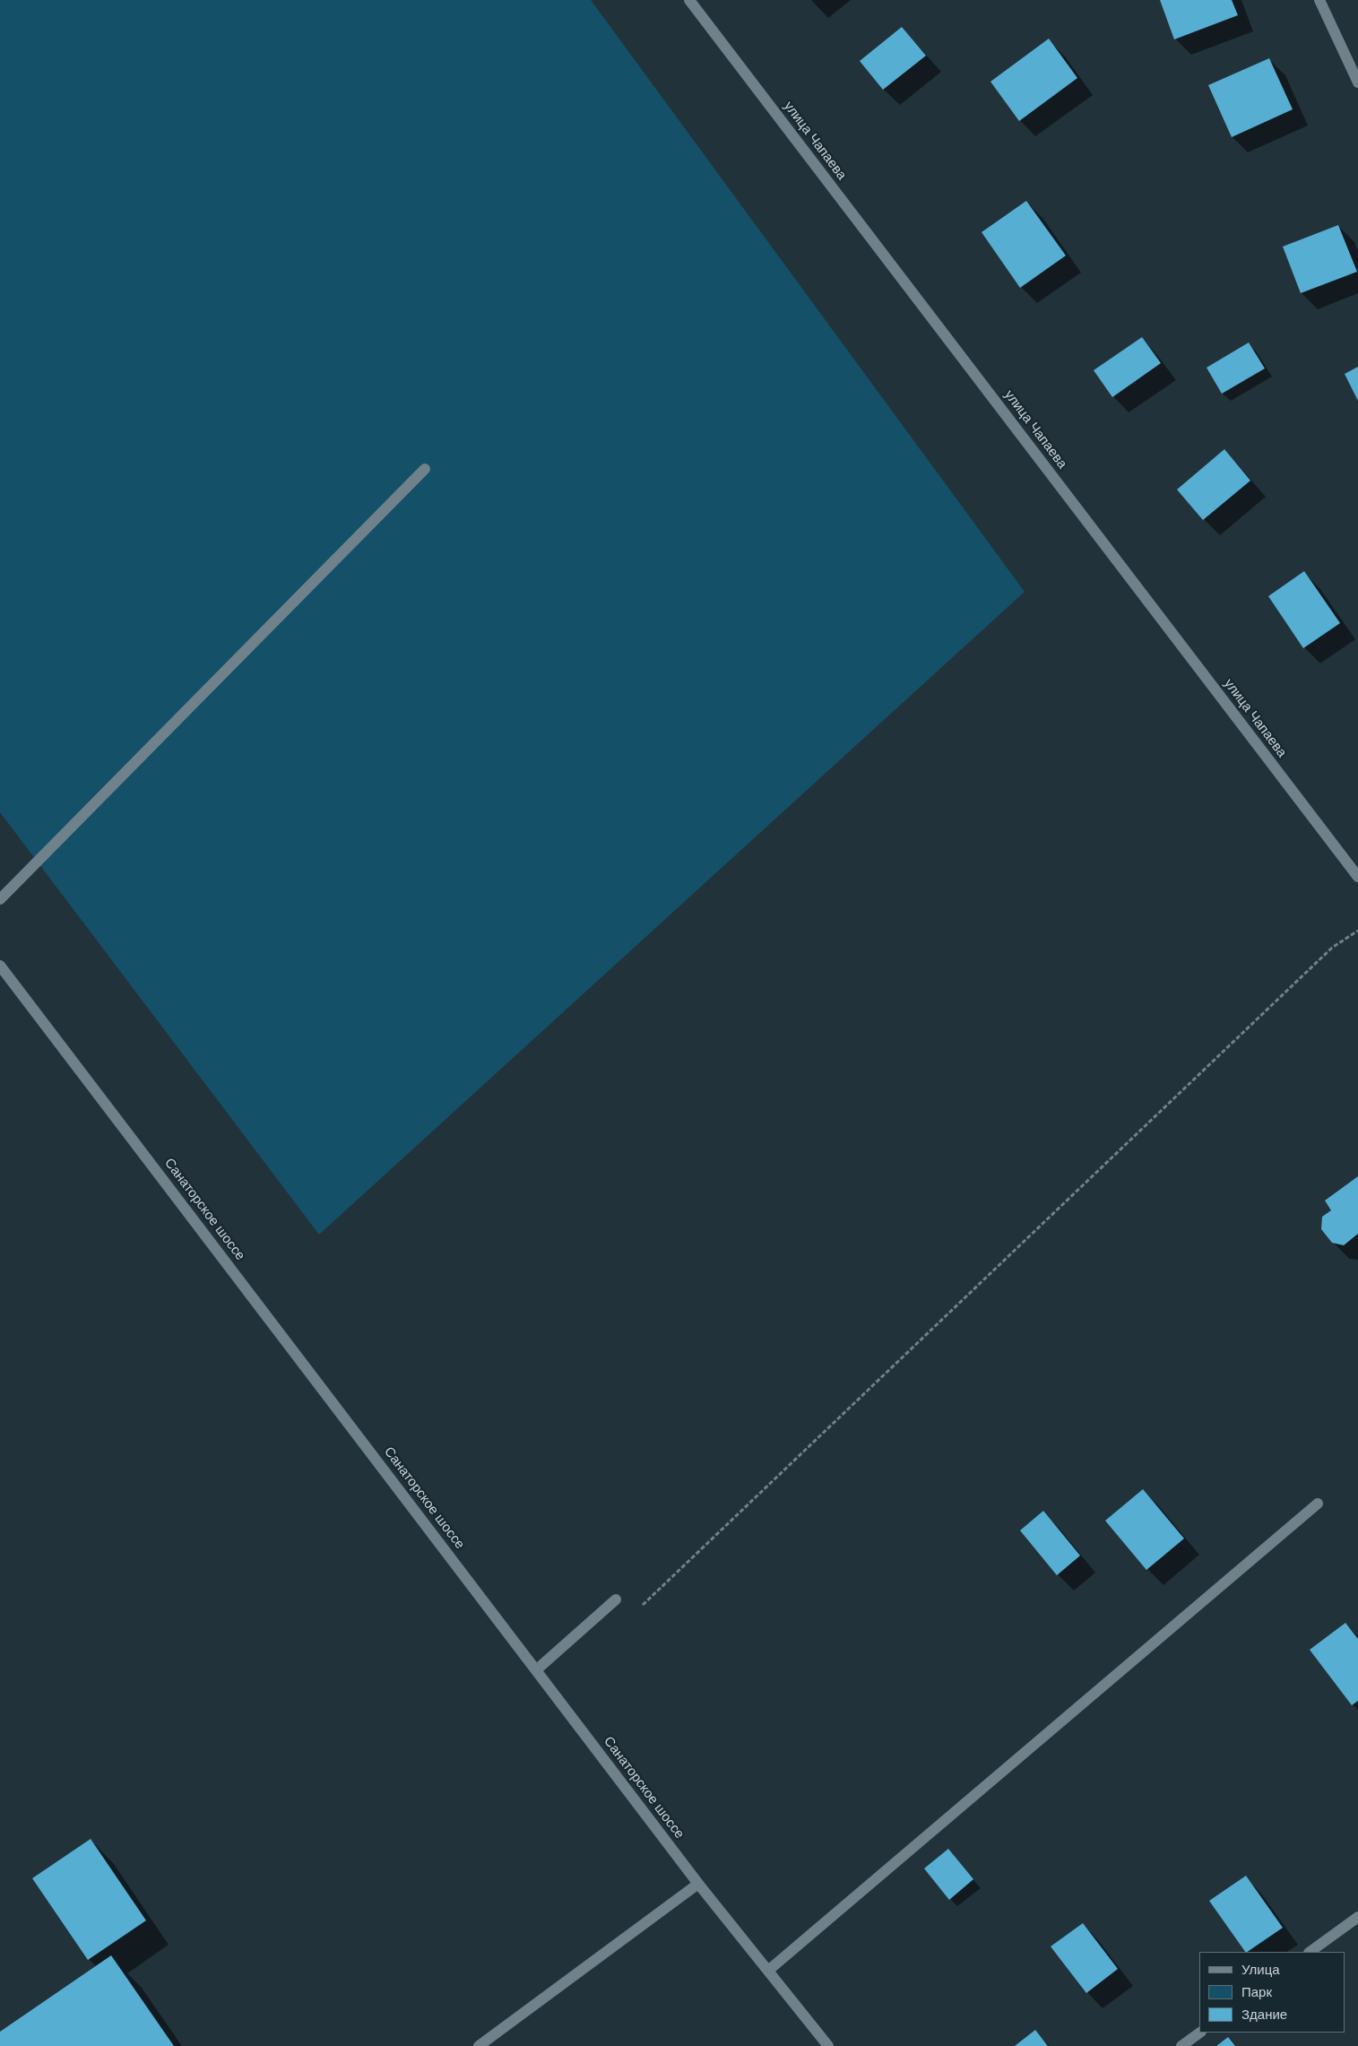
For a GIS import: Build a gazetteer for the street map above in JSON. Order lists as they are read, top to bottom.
{
  "streets": {
    "street": ["улица Чапаева", "Санаторское шоссе"]
  },
  "legend": ["Улица", "Парк", "Здание"]
}
